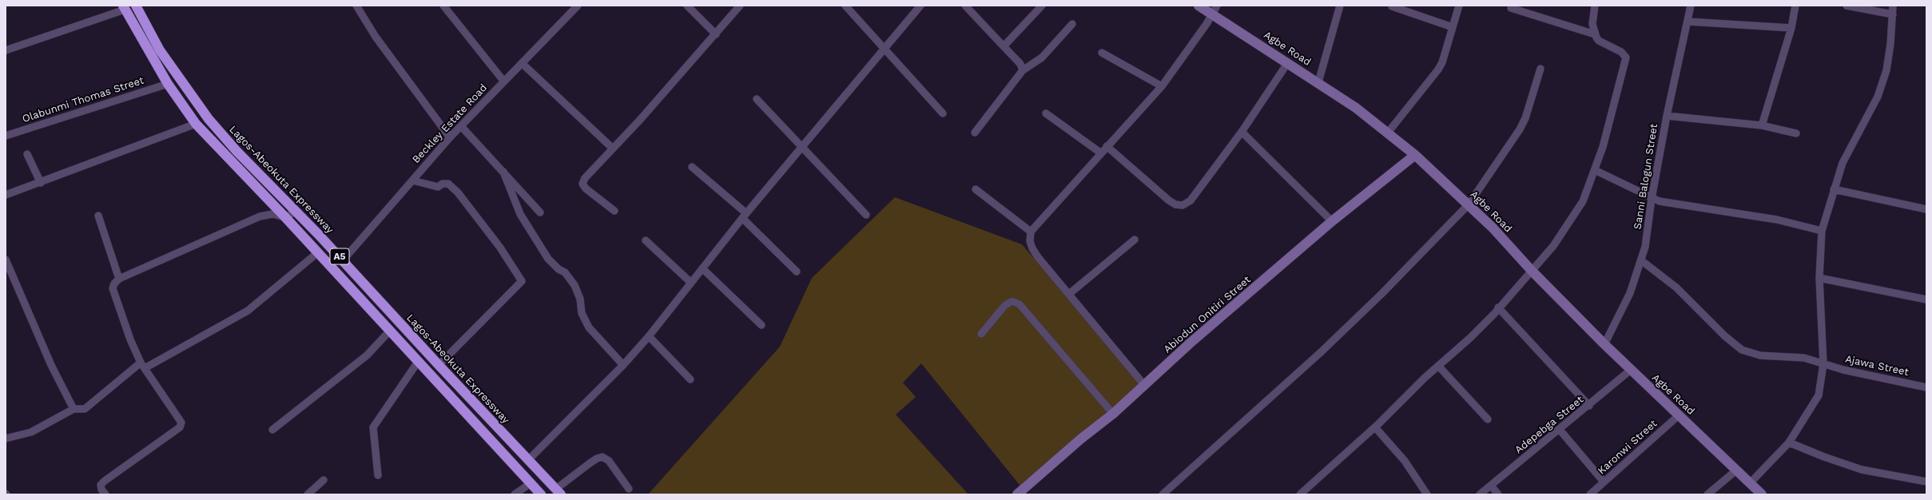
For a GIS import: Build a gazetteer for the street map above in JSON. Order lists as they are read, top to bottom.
{
  "streets": {
    "highway": ["Lagos-Abeokuta Expressway", "A5"],
    "street": [
      "Agbe Road",
      "Olabunmi Thomas Street",
      "Beckley Estate Road",
      "Sanni Balogun Street",
      "Abiodun Onitiri Street",
      "Ajawa Street",
      "Adepebga Street",
      "Karonwi Street"
    ]
  },
  "crossings": [
    ["Agbe Road", "Sanni Balogun Street"],
    ["Agbe Road", "Abiodun Onitiri Street"],
    ["Agbe Road", "Adepebga Street"],
    ["Agbe Road", "Karonwi Street"],
    ["Olabunmi Thomas Street", "A5"],
    ["Beckley Estate Road", "Lagos-Abeokuta Expressway"],
    ["Sanni Balogun Street", "Ajawa Street"]
  ]
}
